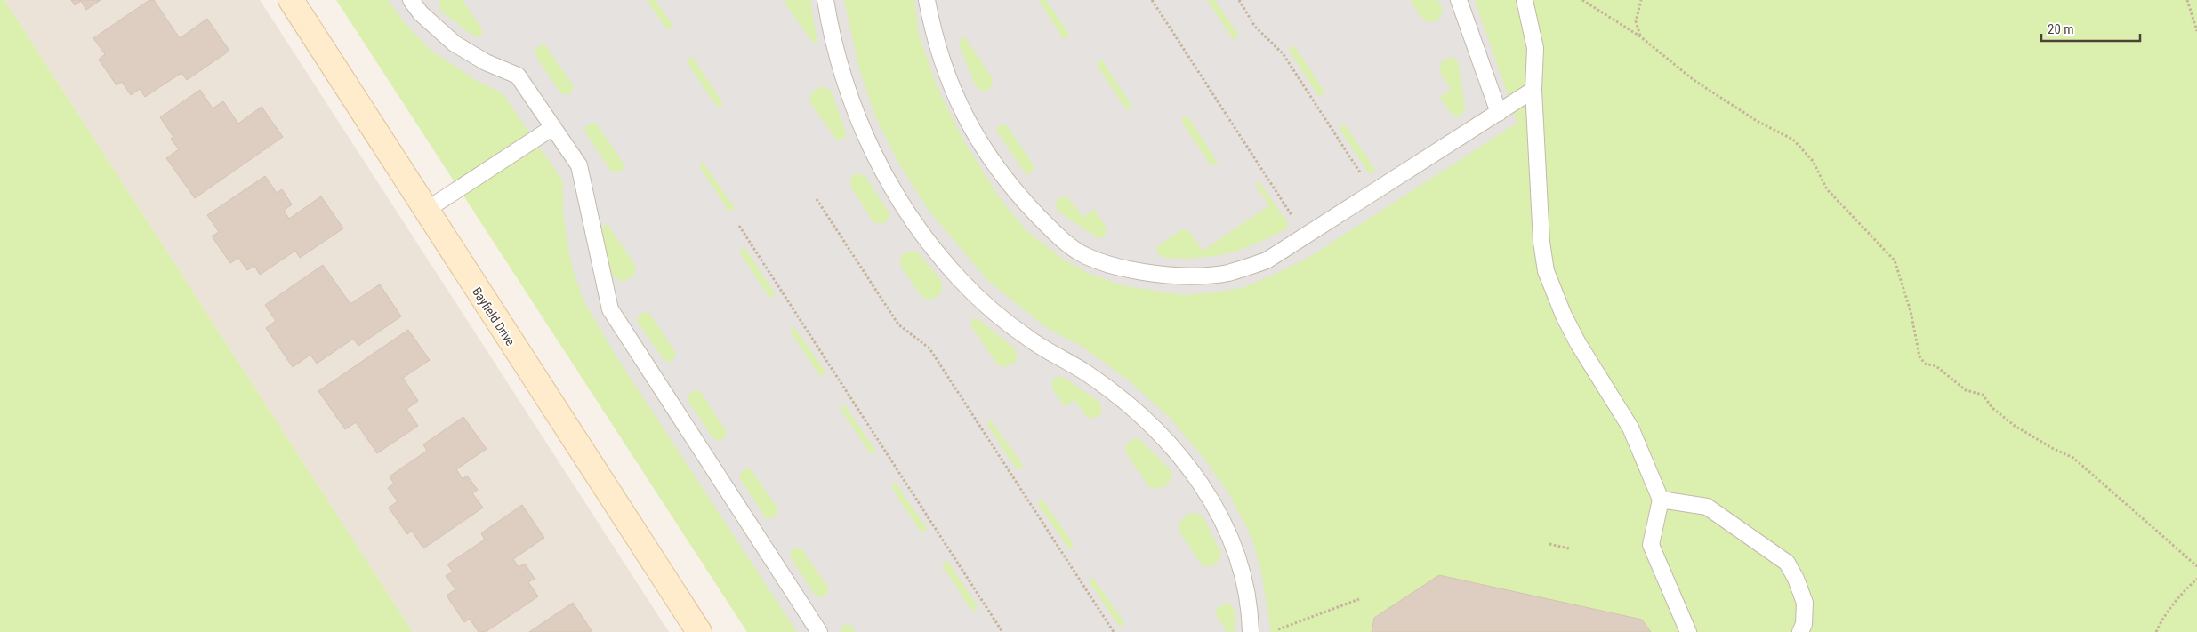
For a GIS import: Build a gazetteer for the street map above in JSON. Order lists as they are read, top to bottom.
{
  "streets": {
    "street": ["Bayfield Drive"]
  },
  "scale_bar": "20 m"
}
